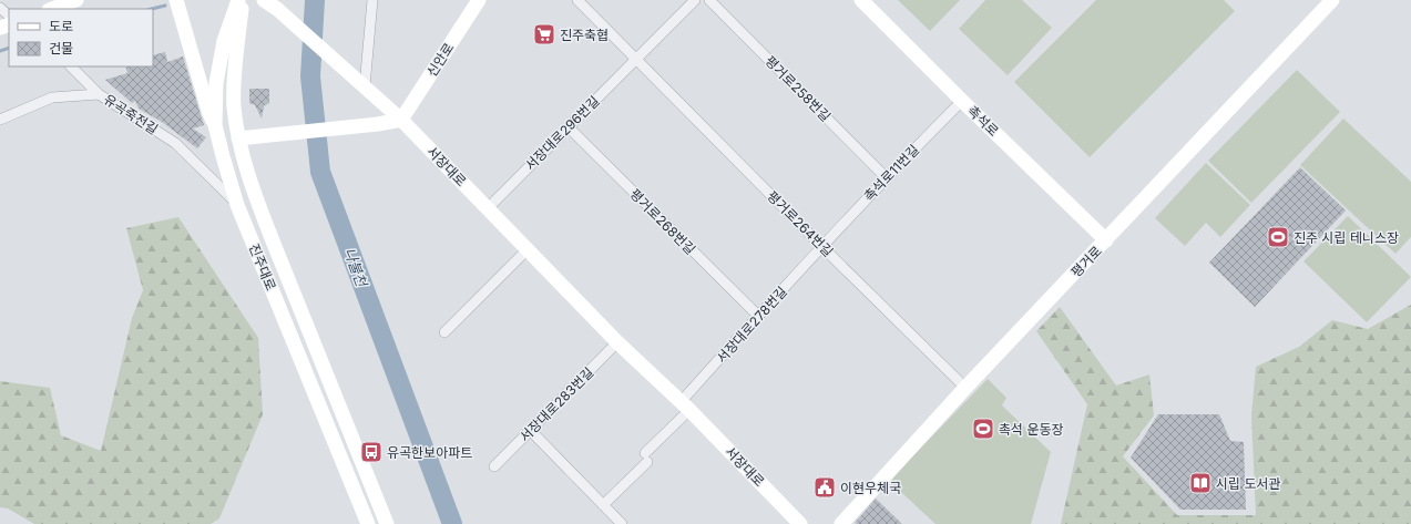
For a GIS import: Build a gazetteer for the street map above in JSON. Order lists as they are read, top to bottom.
{
  "streets": {
    "street": [
      "신안로",
      "평거로258번길",
      "유곡죽전길",
      "촉석로",
      "서장대로296번길",
      "서장대로",
      "촉석로11번길",
      "평거로268번길",
      "평거로264번길",
      "평거로",
      "진주대로",
      "서장대로278번길",
      "서장대로283번길"
    ]
  },
  "crossings": [
    ["신안로", "서장대로"],
    ["평거로258번길", "촉석로11번길"],
    ["유곡죽전길", "진주대로"],
    ["촉석로", "촉석로11번길"],
    ["촉석로", "평거로"],
    ["서장대로296번길", "서장대로"],
    ["서장대로296번길", "평거로268번길"],
    ["서장대로296번길", "평거로264번길"],
    ["서장대로", "서장대로278번길"],
    ["서장대로", "서장대로283번길"],
    ["촉석로11번길", "평거로264번길"],
    ["촉석로11번길", "서장대로278번길"],
    ["평거로268번길", "서장대로278번길"],
    ["평거로264번길", "평거로"],
    ["평거로264번길", "서장대로278번길"]
  ],
  "water": ["나불천"],
  "places": {
    "supermarket": ["진주축협"],
    "sports": ["진주 시립 테니스장", "촉석 운동장"],
    "bus stop": ["유곡한보아파트"],
    "library": ["시립 도서관"],
    "public building": ["이현우체국"]
  },
  "legend": ["도로", "건물"]
}
